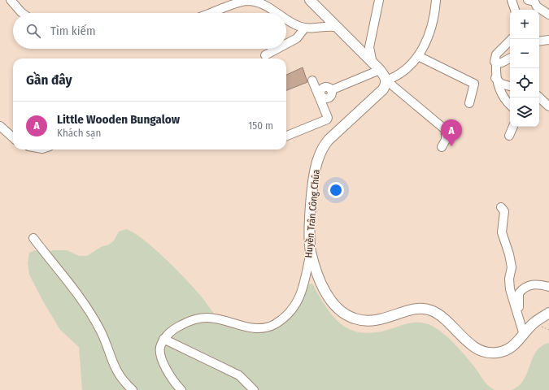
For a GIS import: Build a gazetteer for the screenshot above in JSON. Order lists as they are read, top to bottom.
{
  "streets": {
    "main road": ["Huyền Trân Công Chúa"]
  },
  "page": {
    "map_buttons": ["+", "−"],
    "search": "Tìm kiếm",
    "heading": "Gần đây",
    "list": [
      {
        "mark": "A",
        "name": "Little Wooden Bungalow",
        "note": "Khách sạn",
        "value": "150 m"
      }
    ],
    "pins": "A"
  }
}
